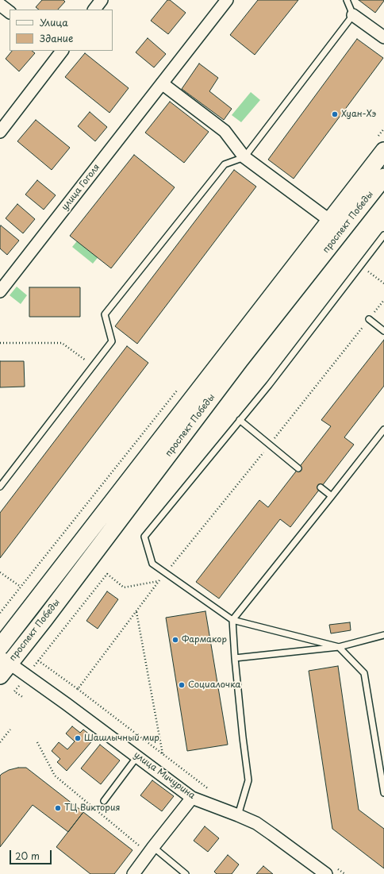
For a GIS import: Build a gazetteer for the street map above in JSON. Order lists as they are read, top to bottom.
{
  "streets": {
    "main road": ["проспект Победы"],
    "street": ["улица Гоголя", "улица Мичурина"]
  },
  "crossings": [
    ["проспект Победы", "улица Мичурина"]
  ],
  "places": [
    "Хуан-Хэ",
    "Фармакор",
    "Социалочка",
    "Шашлычный мир",
    "ТЦ Виктория"
  ],
  "legend": ["Улица", "Здание"],
  "scale_bar": "20 m"
}
